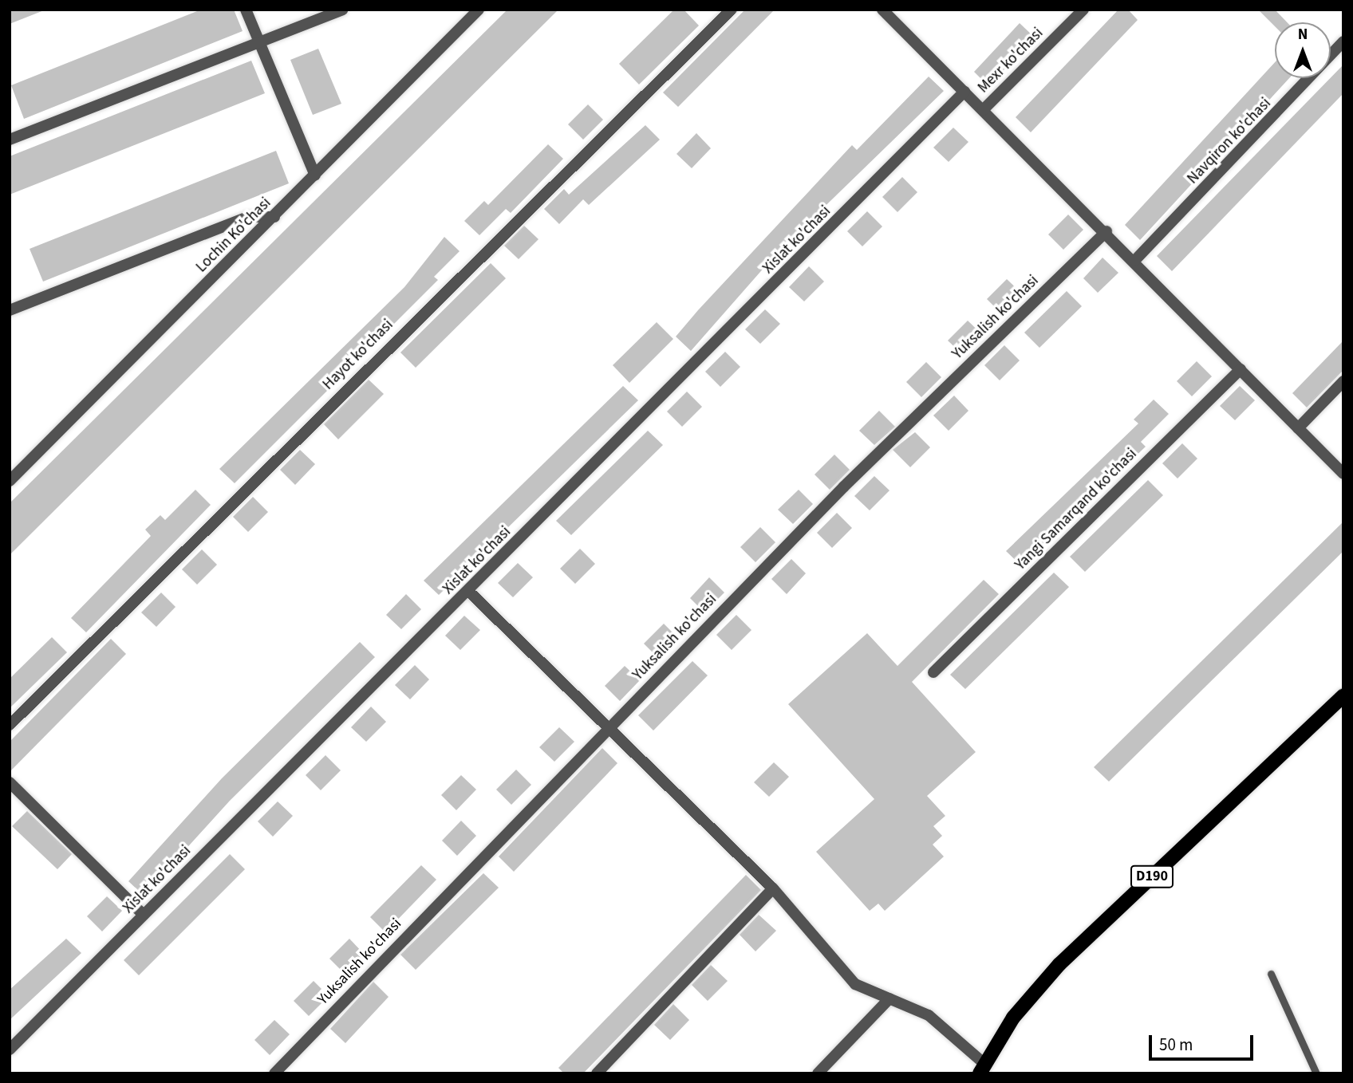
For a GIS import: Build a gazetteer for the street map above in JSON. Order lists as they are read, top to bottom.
{
  "streets": {
    "main road": ["D190"],
    "street": [
      "Mexr ko'chasi",
      "Navqiron ko'chasi",
      "Lochin Ko'chasi",
      "Xislat ko'chasi",
      "Yuksalish ko'chasi",
      "Hayot ko'chasi",
      "Yangi Samarqand ko'chasi"
    ]
  },
  "scale_bar": "50 m",
  "north": "top"
}
